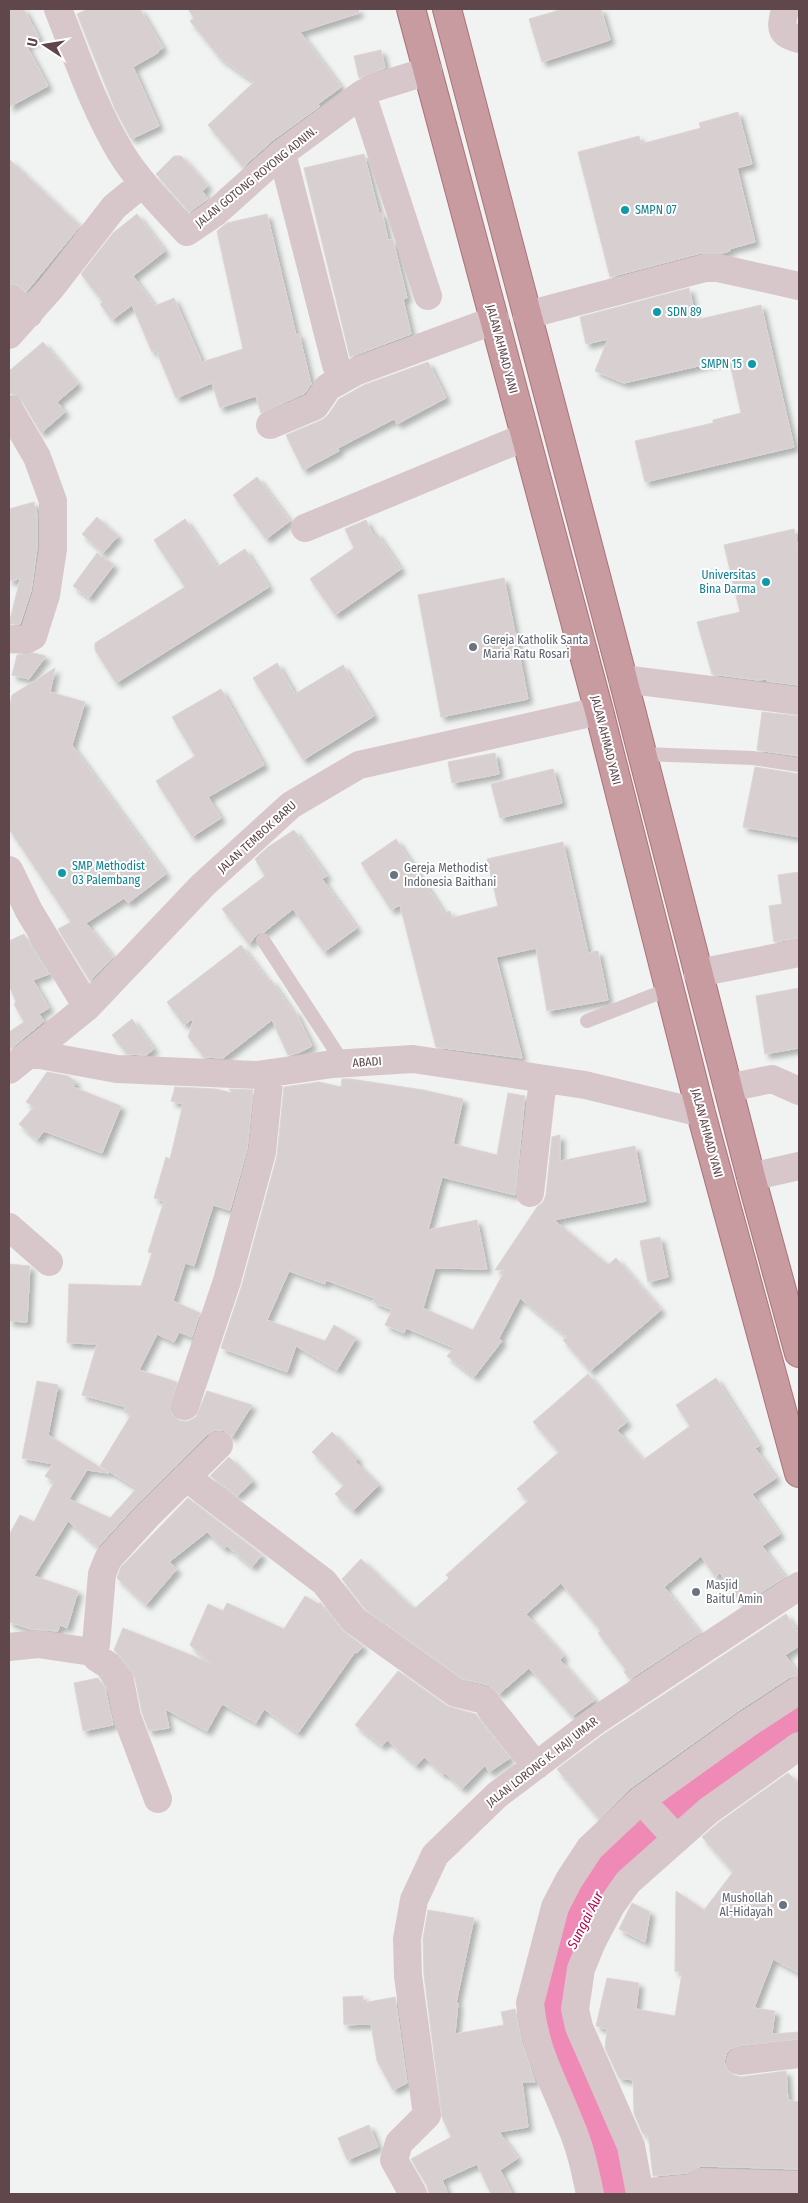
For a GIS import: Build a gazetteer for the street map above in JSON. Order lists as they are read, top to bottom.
{
  "streets": {
    "highway": ["JALAN AHMAD YANI"],
    "street": [
      "JALAN GOTONG ROYONG ADNIN.",
      "JALAN TEMBOK BARU",
      "ABADI",
      "JALAN LORONG K. HAJI UMAR"
    ]
  },
  "crossings": [
    ["JALAN GOTONG ROYONG ADNIN.", "JALAN AHMAD YANI"],
    ["JALAN AHMAD YANI", "JALAN TEMBOK BARU"],
    ["JALAN AHMAD YANI", "ABADI"],
    ["JALAN TEMBOK BARU", "ABADI"]
  ],
  "water": ["Sungai Aur"],
  "places": [
    "SMPN 07",
    "SDN 89",
    "SMPN 15",
    "Universitas Bina Darma",
    "Gereja Katholik Santa Maria Ratu Rosari",
    "SMP Methodist 03 Palembang",
    "Gereja Methodist Indonesia Baithani",
    "Masjid Baitul Amin",
    "Mushollah Al-Hidayah"
  ],
  "north": "left"
}
